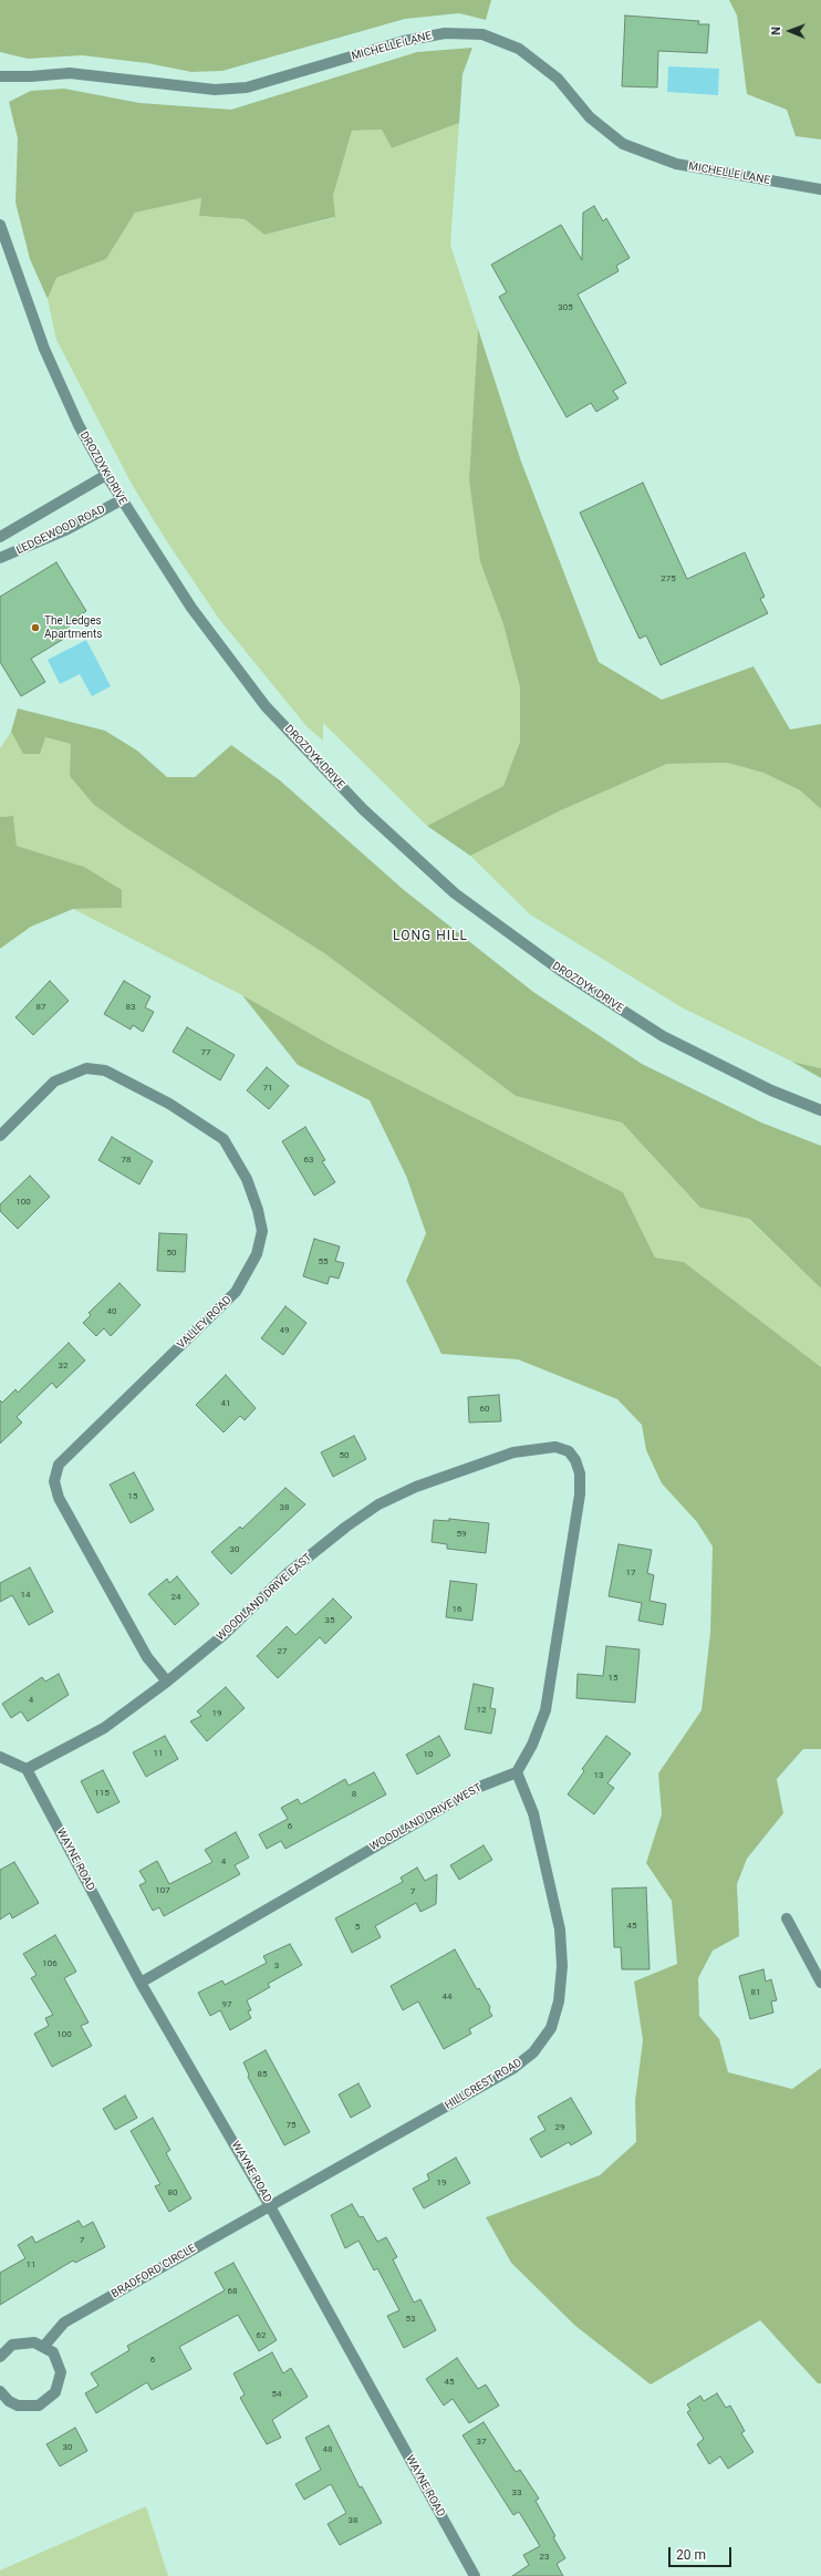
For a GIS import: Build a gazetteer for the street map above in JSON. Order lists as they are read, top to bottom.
{
  "streets": {
    "street": [
      "MICHELLE LANE",
      "DROZDYK DRIVE",
      "LEDGEWOOD ROAD",
      "VALLEY ROAD",
      "WOODLAND DRIVE EAST",
      "WOODLAND DRIVE WEST",
      "WAYNE ROAD",
      "HILLCREST ROAD",
      "BRADFORD CIRCLE"
    ]
  },
  "crossings": [
    ["DROZDYK DRIVE", "LEDGEWOOD ROAD"],
    ["VALLEY ROAD", "WOODLAND DRIVE EAST"],
    ["WOODLAND DRIVE EAST", "WOODLAND DRIVE WEST"],
    ["WOODLAND DRIVE EAST", "WAYNE ROAD"],
    ["WOODLAND DRIVE EAST", "HILLCREST ROAD"],
    ["WOODLAND DRIVE WEST", "WAYNE ROAD"],
    ["WOODLAND DRIVE WEST", "HILLCREST ROAD"],
    ["WAYNE ROAD", "HILLCREST ROAD"],
    ["WAYNE ROAD", "BRADFORD CIRCLE"],
    ["HILLCREST ROAD", "BRADFORD CIRCLE"]
  ],
  "districts": ["LONG HILL"],
  "places": ["The Ledges Apartments"],
  "house_numbers": [
    "305",
    "275",
    "87",
    "83",
    "77",
    "71",
    "78",
    "63",
    "100",
    "50",
    "55",
    "40",
    "49",
    "32",
    "41",
    "60",
    "50",
    "15",
    "38",
    "59",
    "30",
    "17",
    "14",
    "24",
    "16",
    "35",
    "27",
    "15",
    "4",
    "12",
    "19",
    "11",
    "10",
    "13",
    "115",
    "8",
    "6",
    "4",
    "107",
    "7",
    "45",
    "5",
    "106",
    "3",
    "81",
    "44",
    "97",
    "100",
    "85",
    "75",
    "29",
    "19",
    "80",
    "7",
    "11",
    "68",
    "53",
    "62",
    "6",
    "45",
    "54",
    "37",
    "30",
    "48",
    "33",
    "38",
    "23"
  ],
  "scale_bar": "20 m",
  "north": "left"
}
